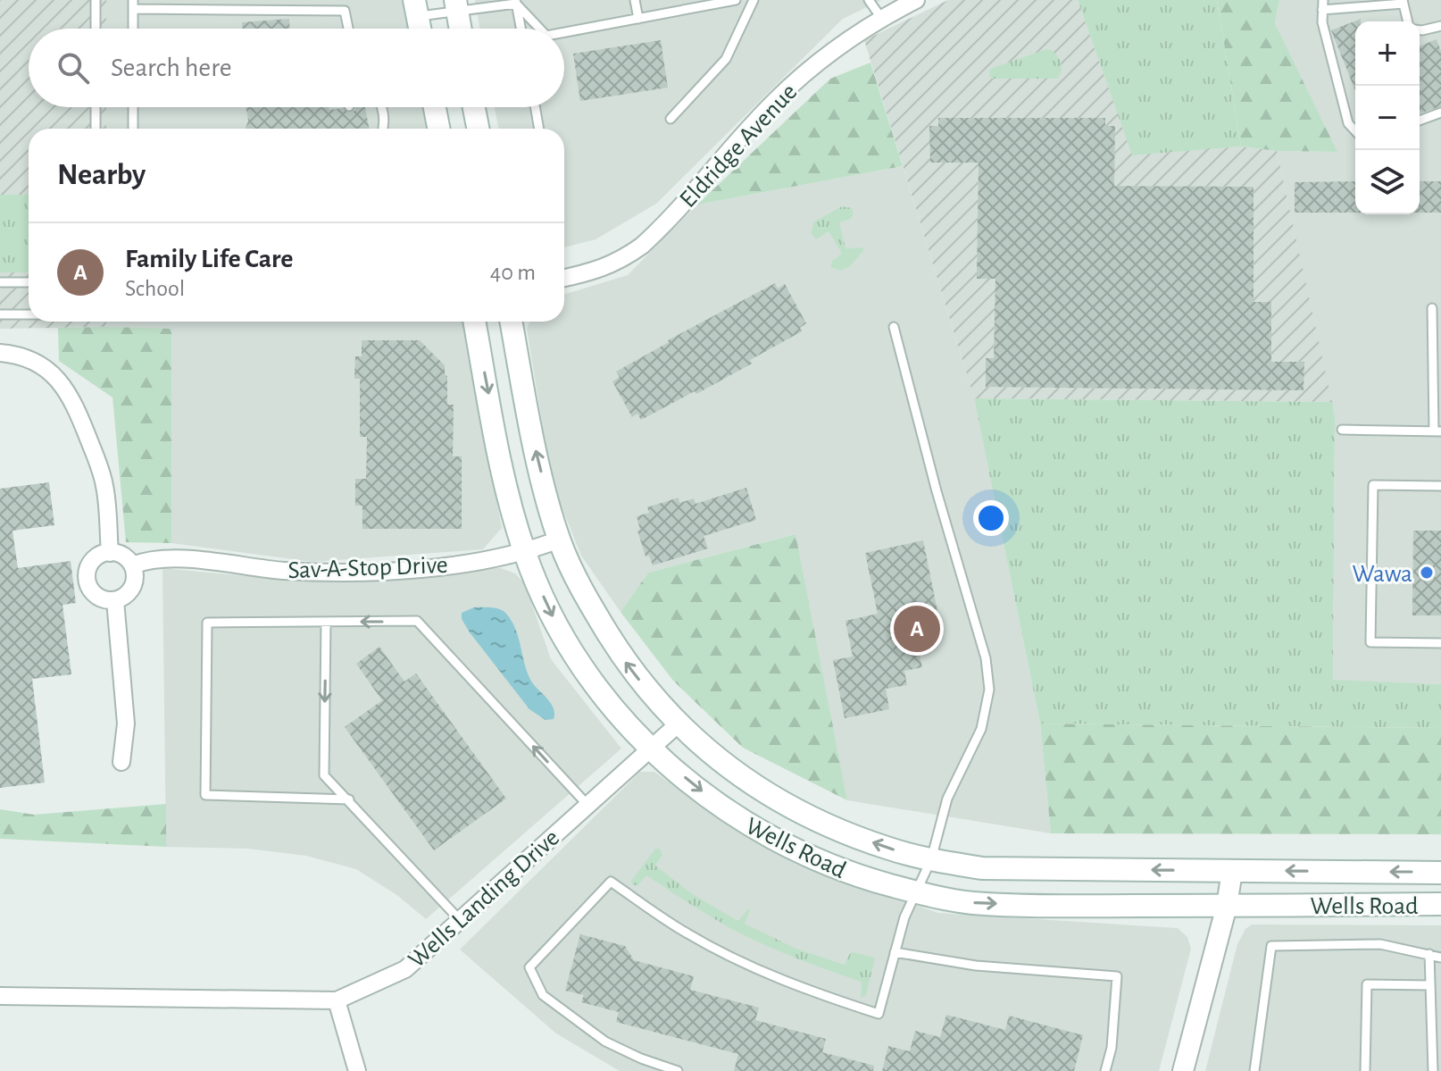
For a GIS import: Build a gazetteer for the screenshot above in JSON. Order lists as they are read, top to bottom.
{
  "streets": {
    "main road": ["Wells Road"],
    "street": ["Eldridge Avenue", "Sav-A-Stop Drive", "Wells Landing Drive"]
  },
  "crossings": [
    ["Sav-A-Stop Drive", "Wells Road"],
    ["Wells Road", "Wells Landing Drive"]
  ],
  "places": ["Wawa"],
  "page": {
    "map_buttons": ["+", "−"],
    "search": "Search here",
    "heading": "Nearby",
    "list": [
      {
        "mark": "A",
        "name": "Family Life Care",
        "note": "School",
        "value": "40 m"
      }
    ],
    "pins": "A"
  }
}
